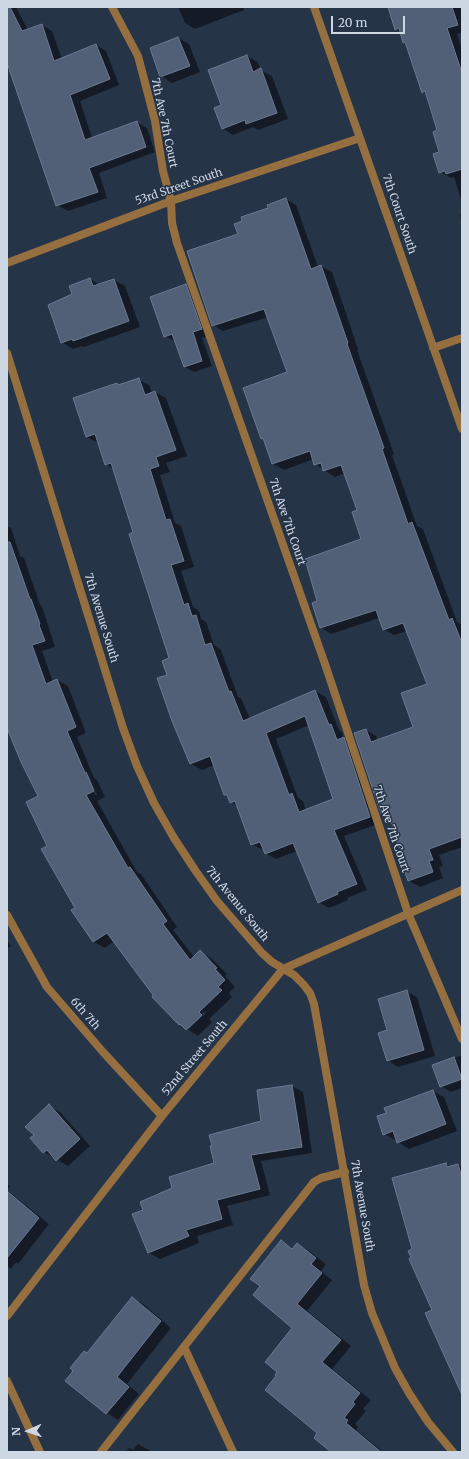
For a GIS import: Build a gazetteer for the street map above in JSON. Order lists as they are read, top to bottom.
{
  "streets": {
    "street": [
      "7th Ave 7th Court",
      "53rd Street South",
      "7th Court South",
      "7th Avenue South",
      "6th 7th",
      "52nd Street South"
    ]
  },
  "crossings": [
    ["7th Ave 7th Court", "53rd Street South"],
    ["7th Ave 7th Court", "52nd Street South"],
    ["53rd Street South", "7th Court South"],
    ["7th Avenue South", "52nd Street South"],
    ["6th 7th", "52nd Street South"]
  ],
  "scale_bar": "20 m",
  "north": "left"
}
